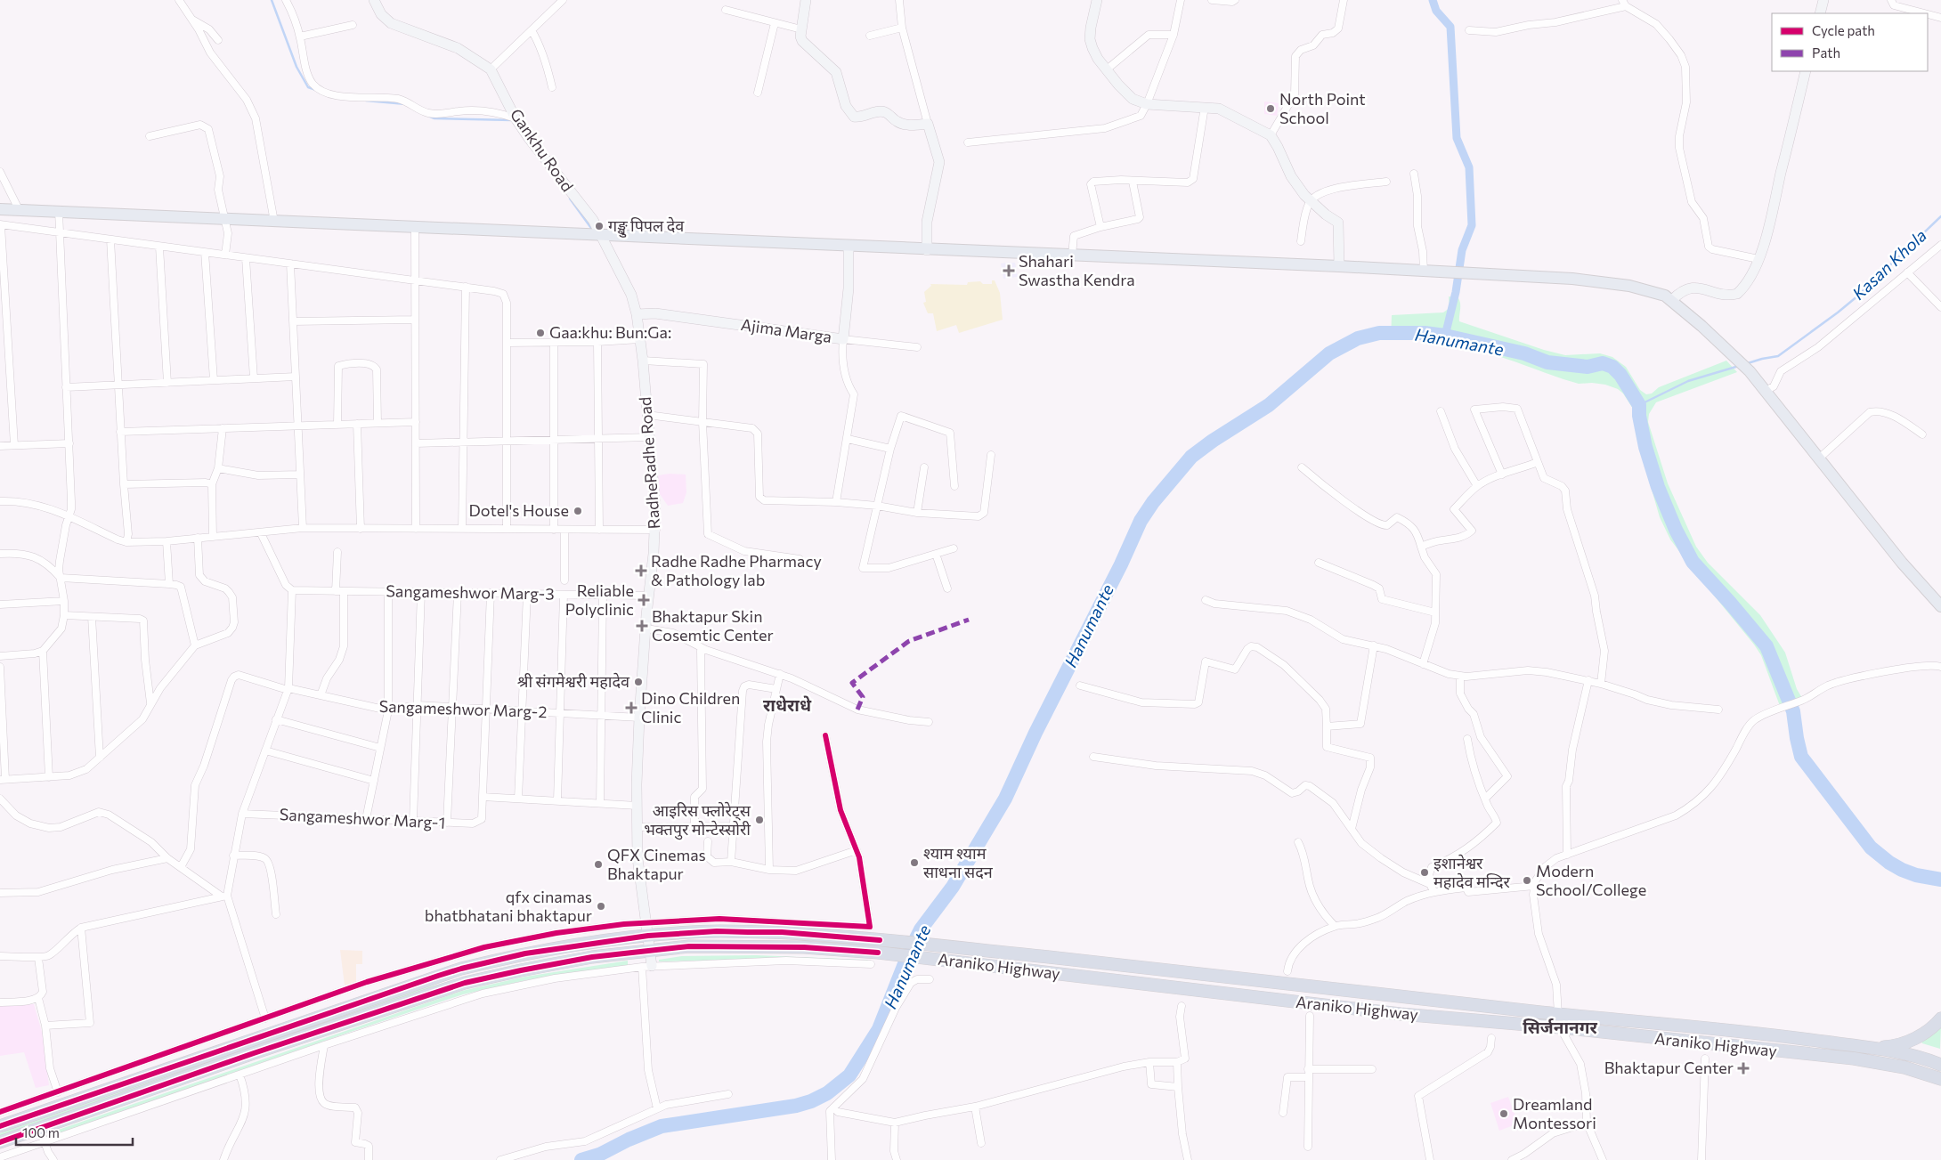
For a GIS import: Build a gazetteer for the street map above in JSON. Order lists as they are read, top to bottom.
{
  "streets": {
    "highway": ["Araniko Highway"],
    "main road": ["Gankhu Road", "Ajima Marga", "RadheRadhe Road"],
    "street": ["Sangameshwor Marg-3", "Sangameshwor Marg-2", "Sangameshwor Marg-1"]
  },
  "crossings": [
    ["Gankhu Road", "RadheRadhe Road"],
    ["Ajima Marga", "RadheRadhe Road"],
    ["RadheRadhe Road", "Sangameshwor Marg-3"],
    ["RadheRadhe Road", "Sangameshwor Marg-2"],
    ["RadheRadhe Road", "Araniko Highway"]
  ],
  "districts": ["राधेराधे", "सिर्जनानगर"],
  "water": ["Kasan Khola", "Hanumante"],
  "places": {
    "other": [
      "North Point School",
      "गङ्खु पिपल देव",
      "Gaa:khu: Bun:Ga:",
      "Dotel's House",
      "श्री संगमेश्वरी महादेव",
      "आइरिस फ्लोरेट्स भक्तपुर मोन्टेस्सोरी",
      "श्याम श्याम साधना सदन",
      "QFX Cinemas Bhaktapur",
      "इशानेश्वर महादेव मन्दिर",
      "Modern School/College",
      "qfx cinamas bhatbhatani bhaktapur",
      "Dreamland Montessori"
    ],
    "health": [
      "Shahari Swastha Kendra",
      "Radhe Radhe Pharmacy & Pathology lab",
      "Reliable Polyclinic",
      "Bhaktapur Skin Cosemtic Center",
      "Dino Children Clinic",
      "Bhaktapur Center"
    ]
  },
  "legend": ["Cycle path", "Path"],
  "scale_bar": "100 m"
}
